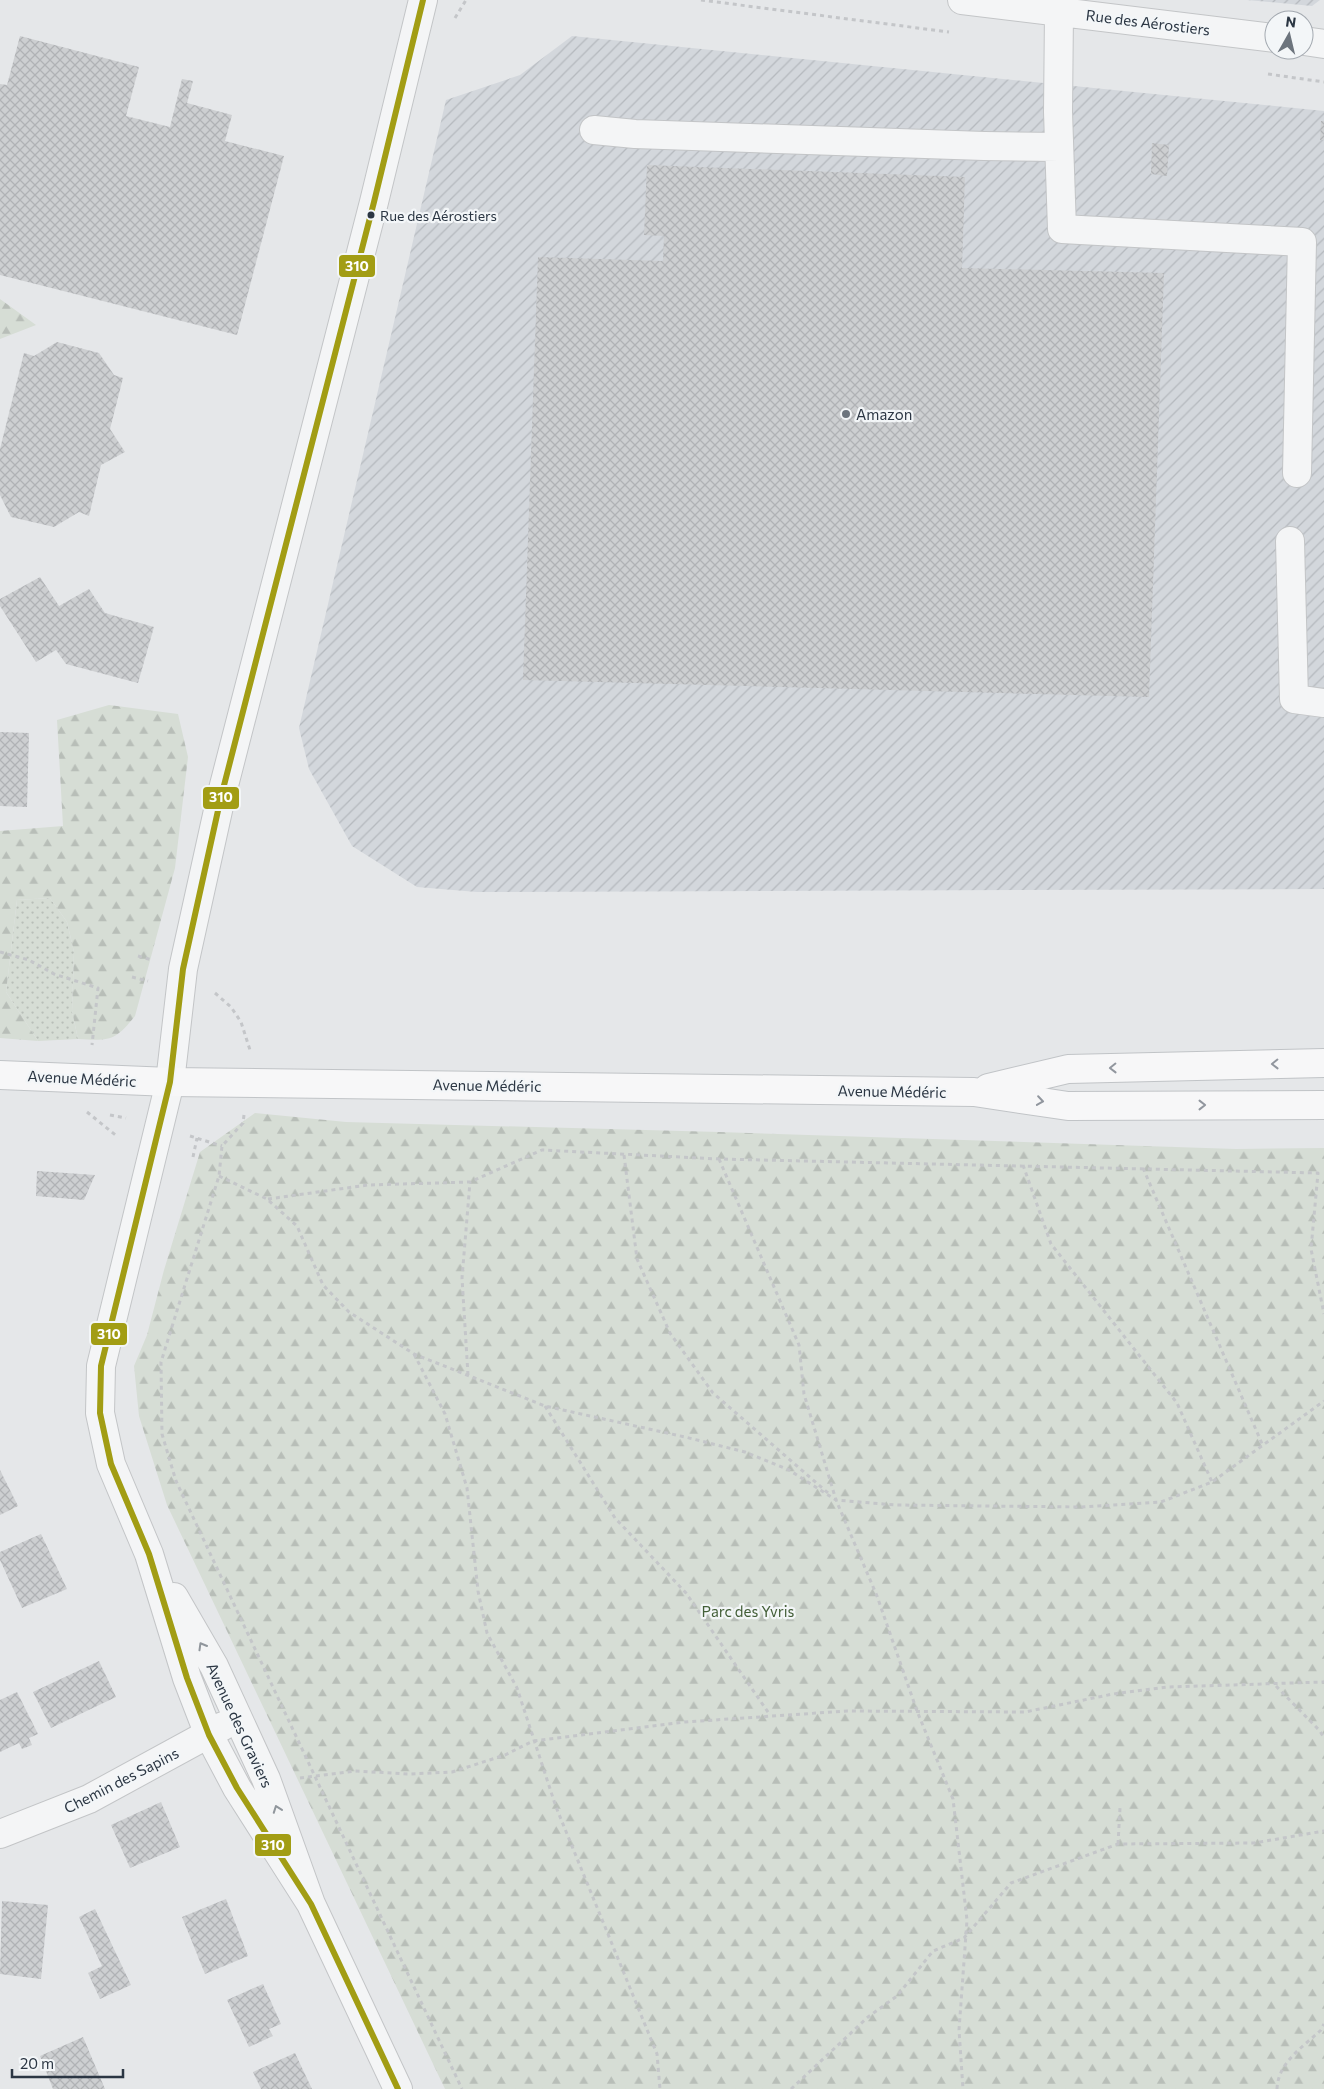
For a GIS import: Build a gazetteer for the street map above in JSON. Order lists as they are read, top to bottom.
{
  "streets": {
    "main road": ["Avenue Médéric"],
    "street": ["Rue des Aérostiers", "Avenue des Graviers", "Chemin des Sapins"]
  },
  "crossings": [
    ["Avenue Médéric", "Avenue des Graviers"],
    ["Avenue des Graviers", "Chemin des Sapins"]
  ],
  "parks": ["Parc des Yvris"],
  "places": ["Rue des Aérostiers", "Amazon"],
  "lines": ["transit line 310"],
  "scale_bar": "20 m",
  "north": "top"
}
